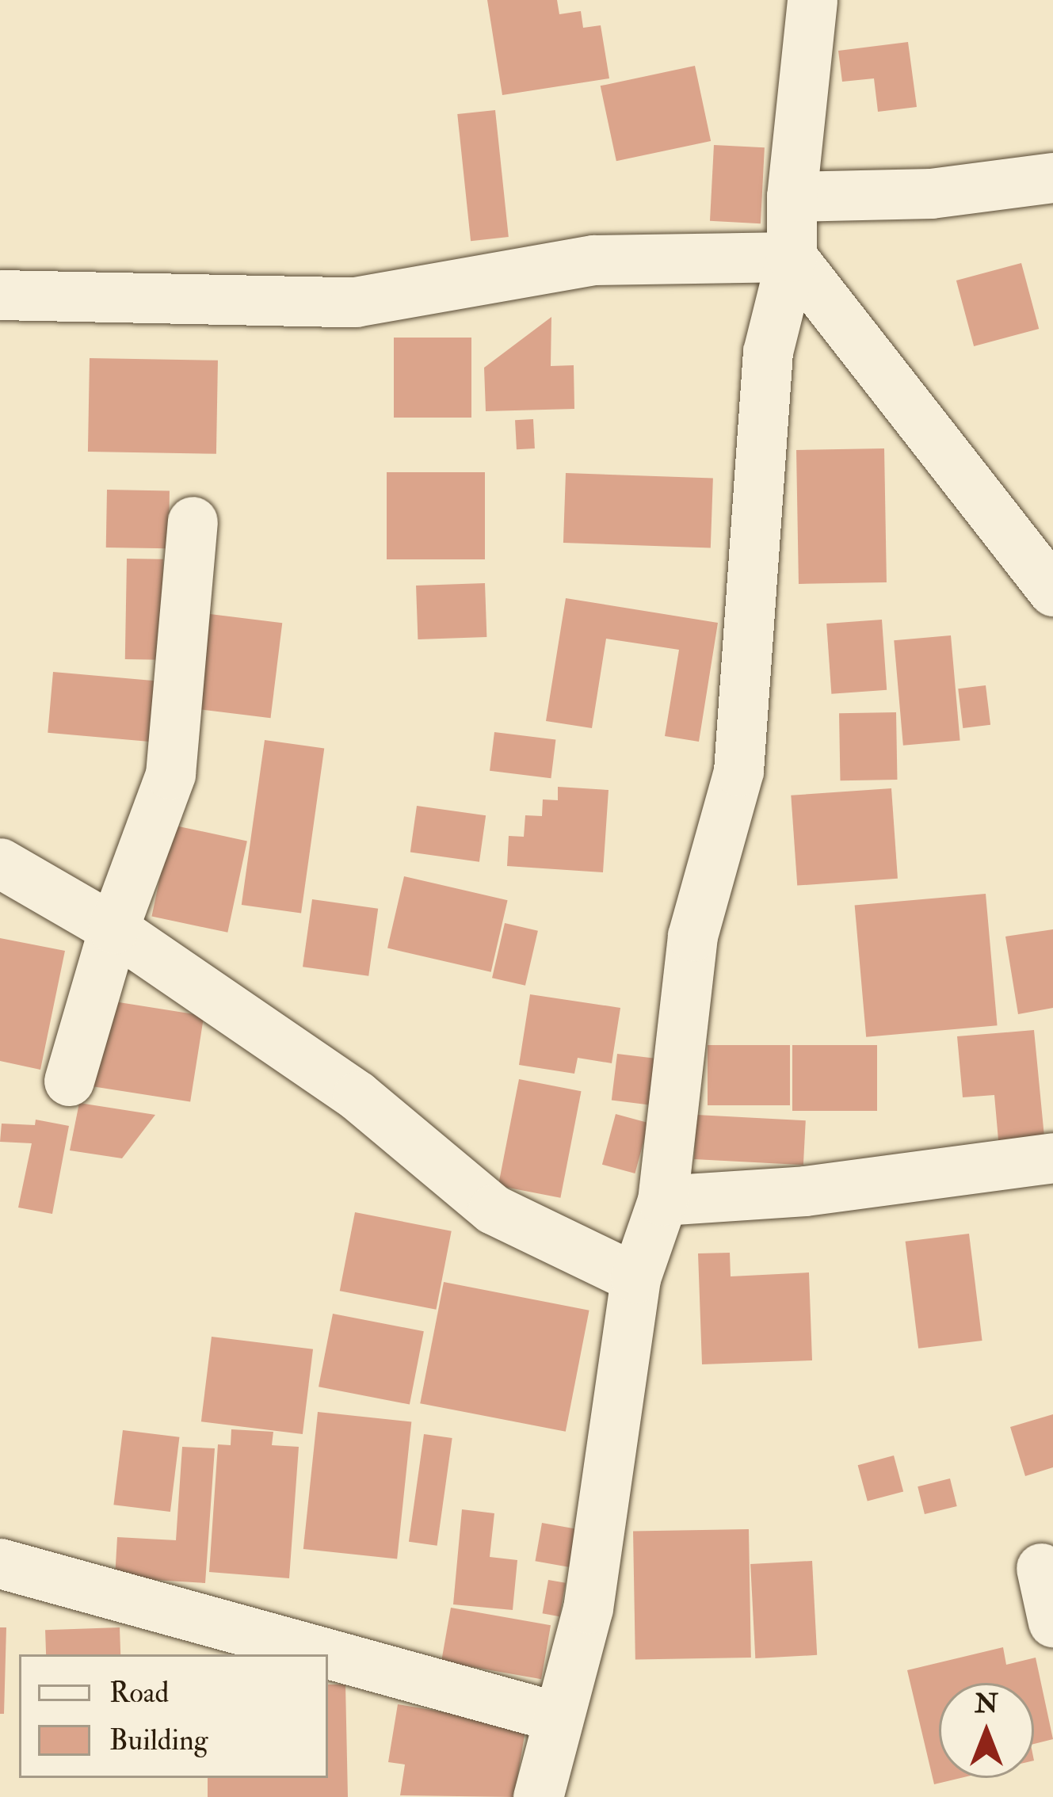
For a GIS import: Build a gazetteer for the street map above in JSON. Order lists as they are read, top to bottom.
{
  "legend": ["Road", "Building"],
  "north": "top"
}
